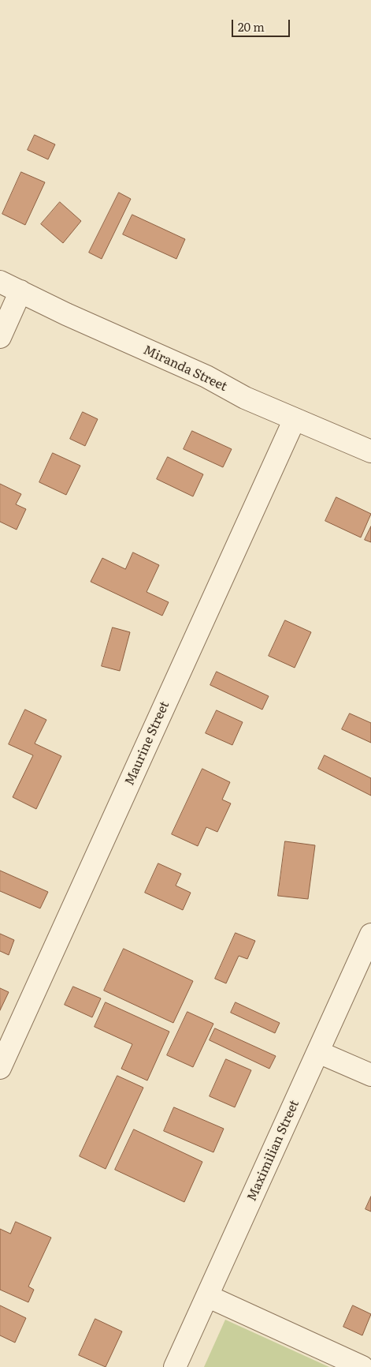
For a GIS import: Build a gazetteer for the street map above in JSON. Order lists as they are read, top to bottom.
{
  "streets": {
    "street": ["Miranda Street", "Maurine Street", "Maximilian Street"]
  },
  "crossings": [
    ["Miranda Street", "Maurine Street"]
  ],
  "scale_bar": "20 m"
}
